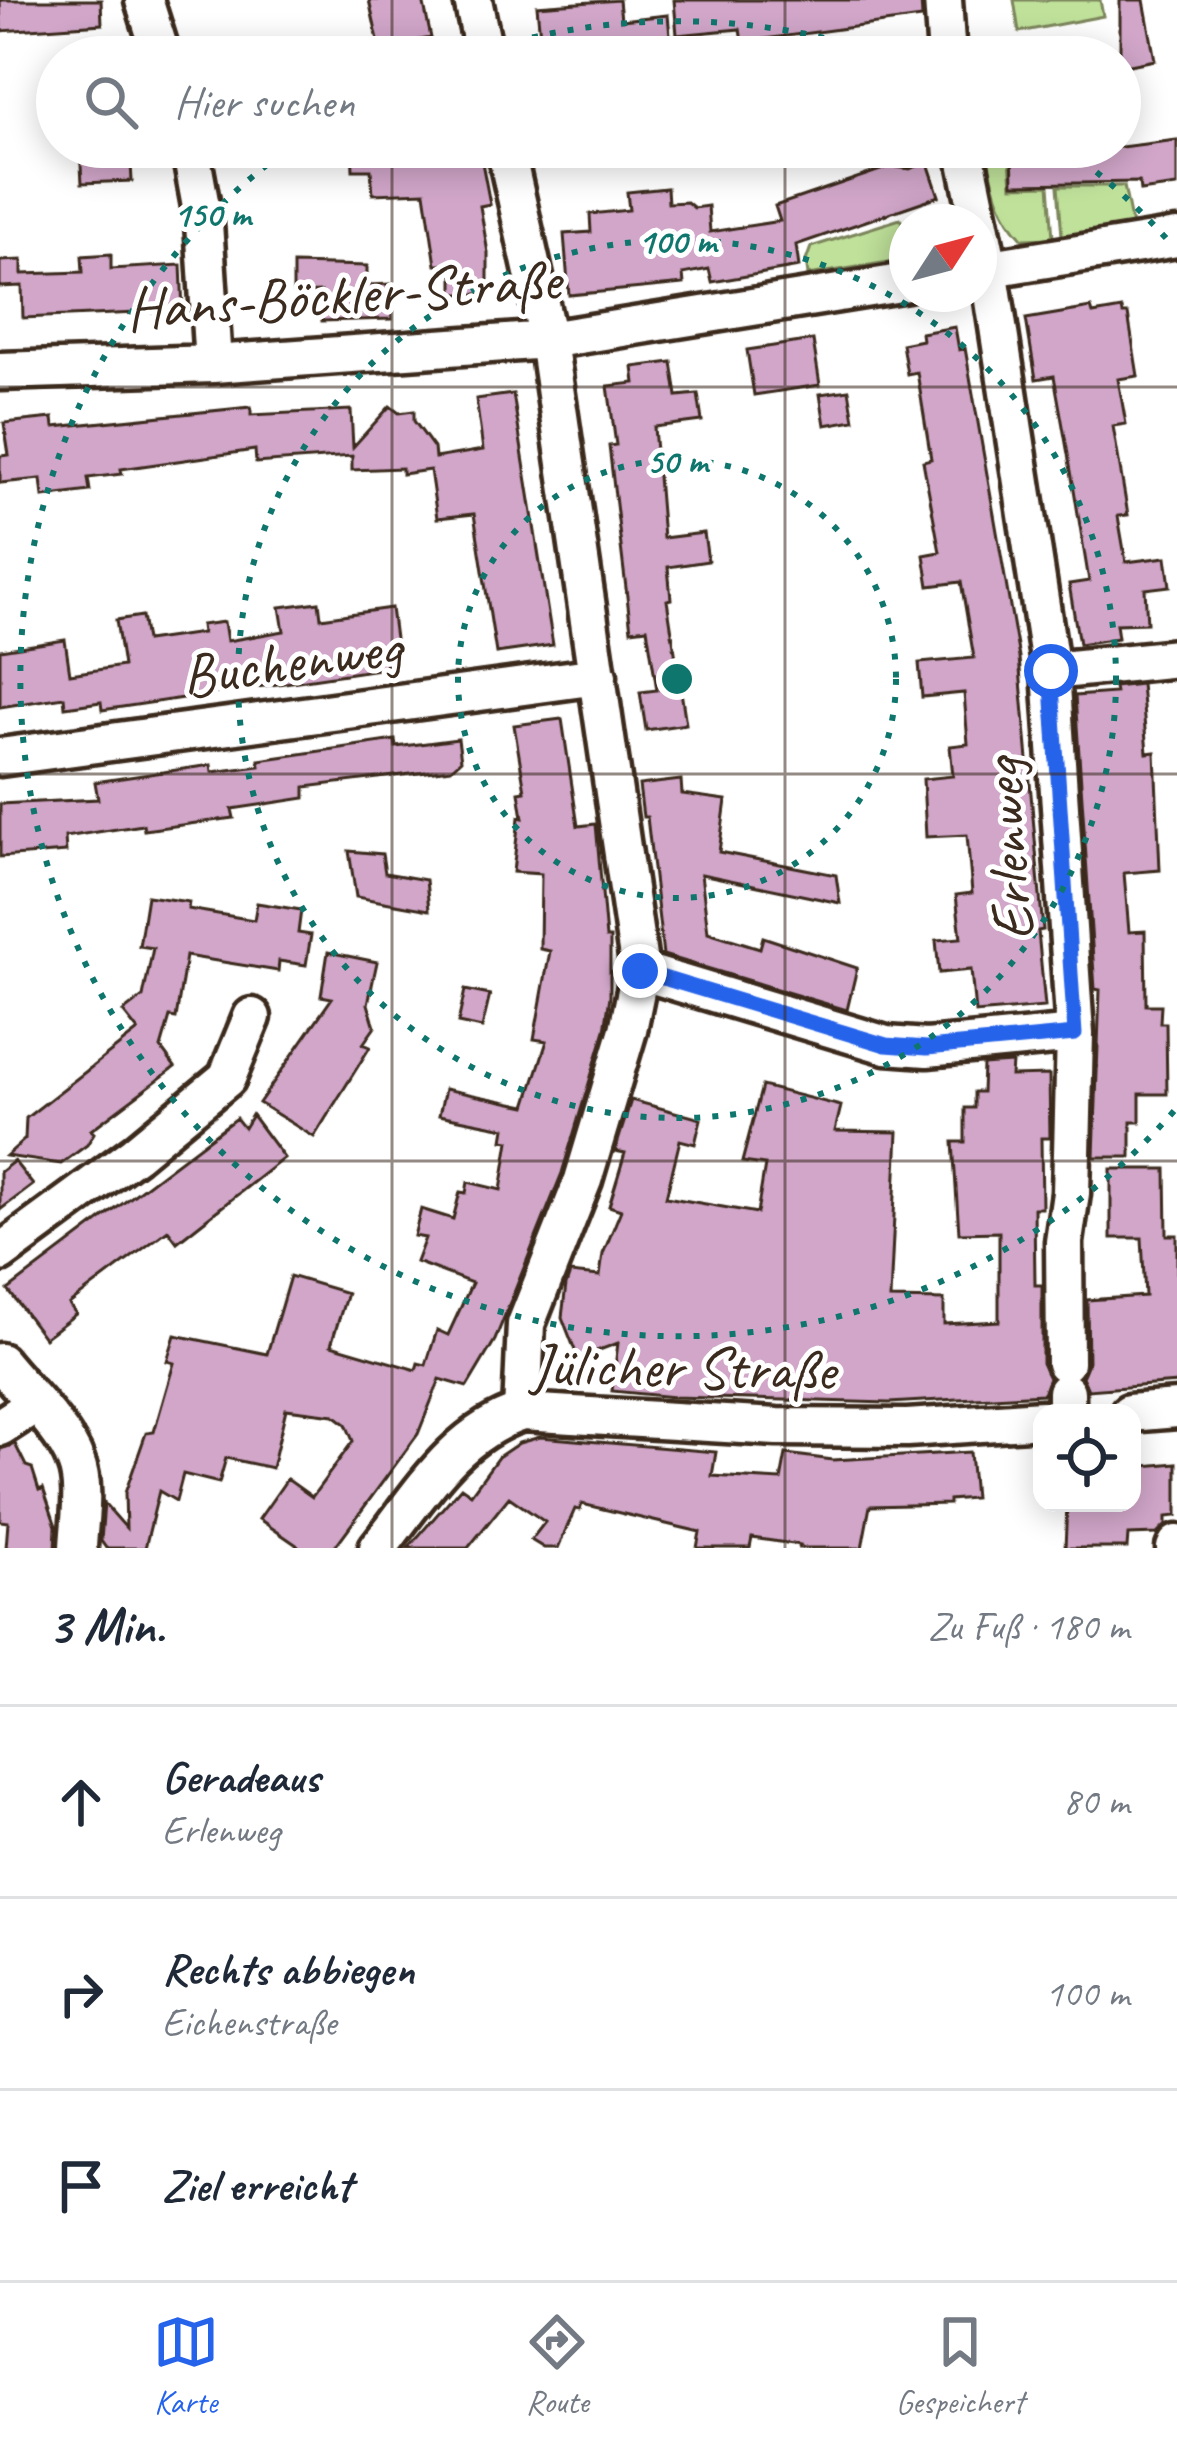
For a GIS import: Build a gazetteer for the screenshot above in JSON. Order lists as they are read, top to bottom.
{
  "streets": {
    "street": [
      "Hans-Böckler-Straße",
      "Buchenweg",
      "Erlenweg",
      "Jülicher Straße"
    ]
  },
  "crossings": [
    ["Erlenweg", "Jülicher Straße"]
  ],
  "north": "top right",
  "page": {
    "search": "Hier suchen",
    "heading": ["3 Min.", "Zu Fuß · 180 m"],
    "list": [
      ["Geradeaus", "Erlenweg", "80 m"],
      ["Rechts abbiegen", "Eichenstraße", "100 m"],
      "Ziel erreicht"
    ],
    "nav": ["Karte", "Route", "Gespeichert"]
  },
  "rings": ["150 m", "100 m", "50 m"]
}
